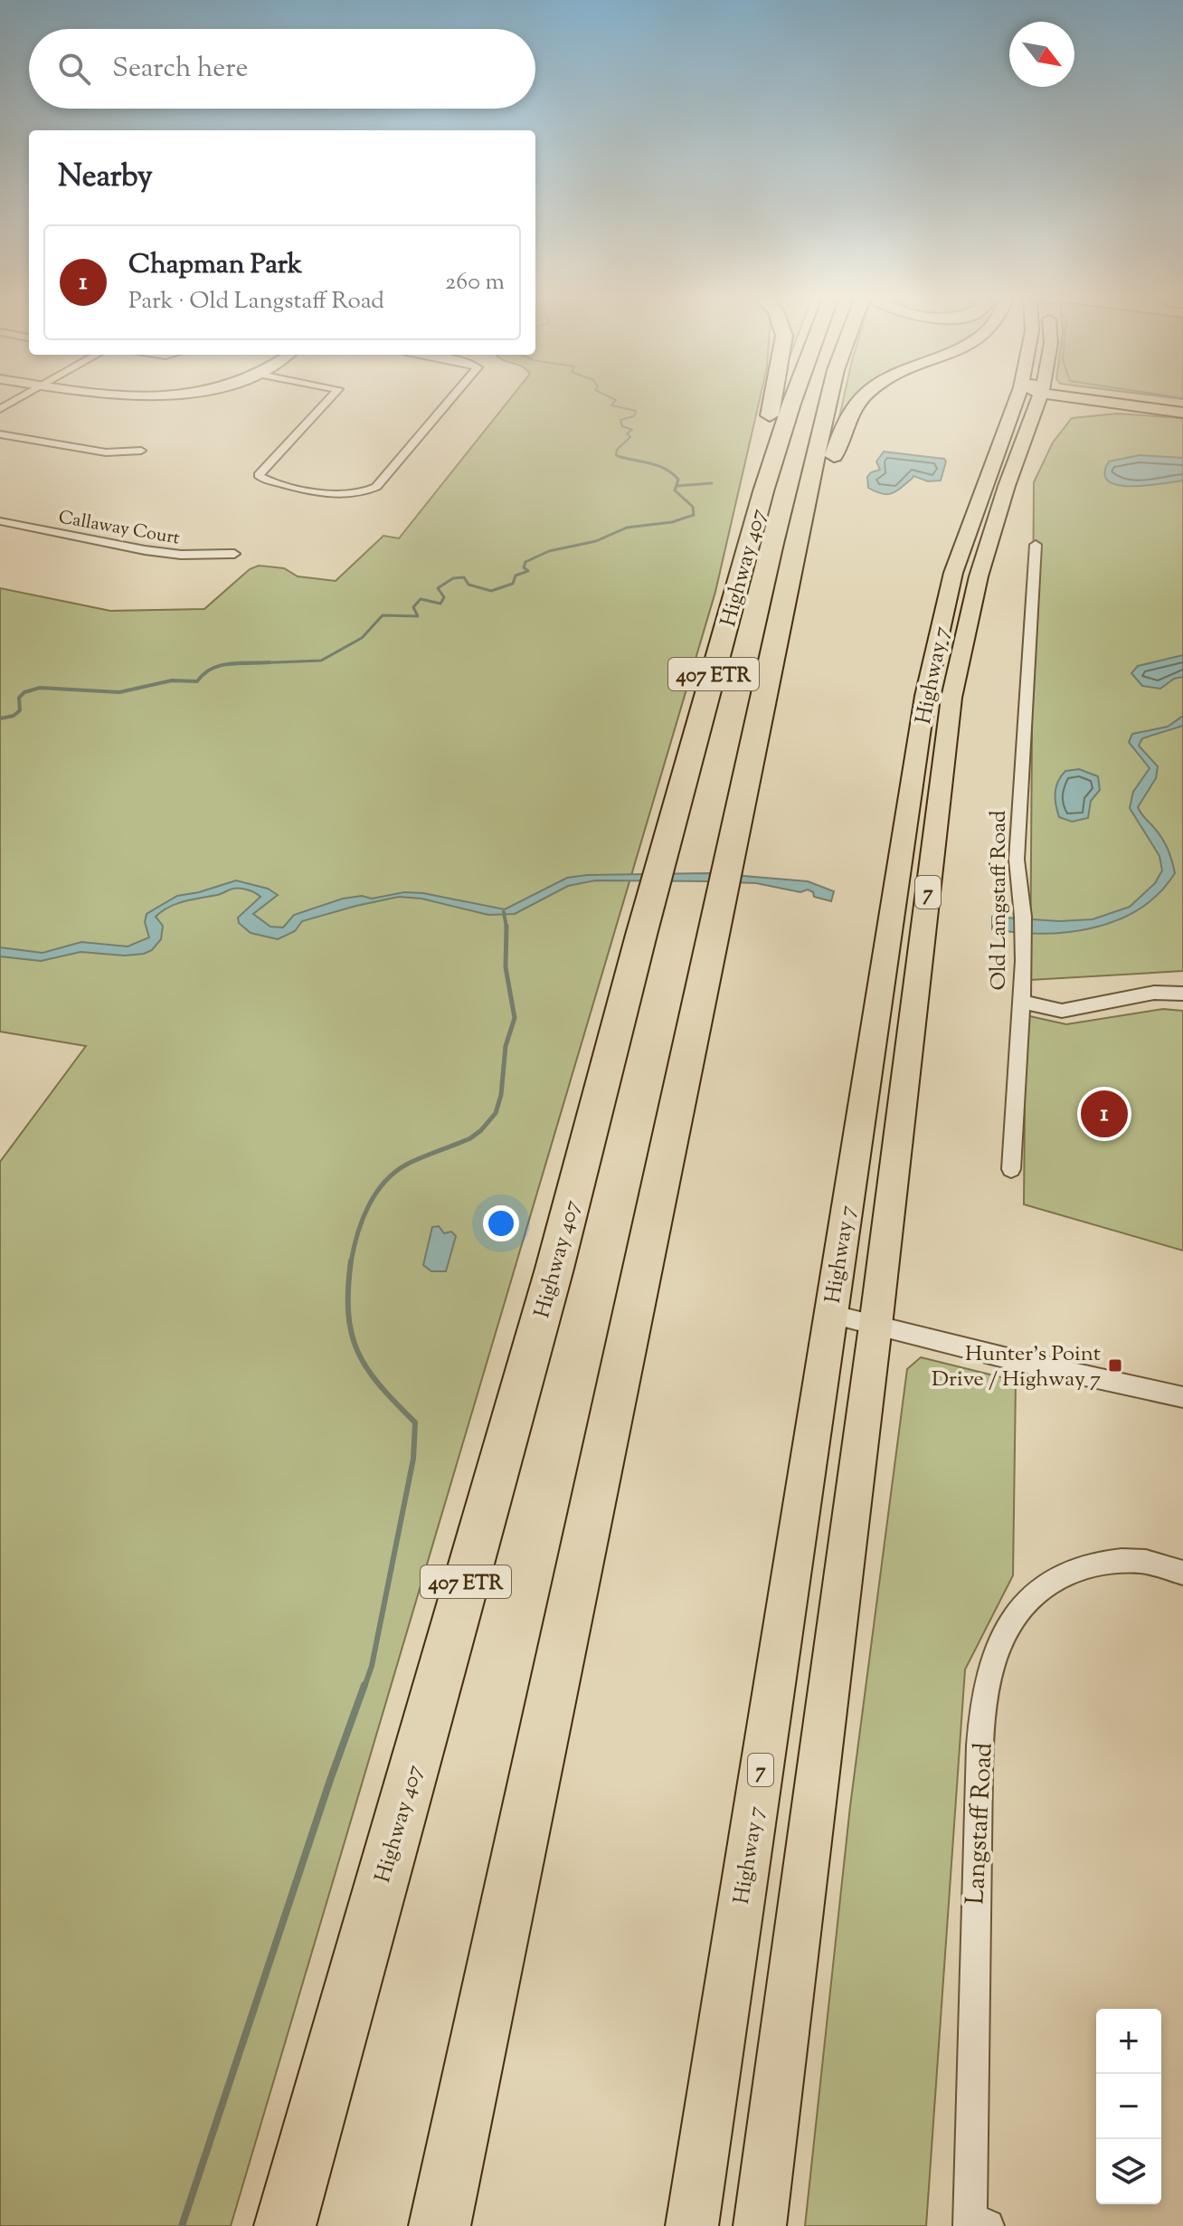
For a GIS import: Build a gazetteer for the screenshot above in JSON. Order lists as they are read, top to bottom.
{
  "streets": {
    "highway": ["Highway 407", "407 ETR"],
    "main road": ["Highway 7", "7"],
    "street": ["Callaway Court", "Old Langstaff Road", "Langstaff Road"]
  },
  "places": {
    "transit": ["Hunter's Point Drive / Highway 7"]
  },
  "north": "bottom right",
  "page": {
    "search": "Search here",
    "heading": "Nearby",
    "list": [
      {
        "mark": "1",
        "name": "Chapman Park",
        "note": "Park · Old Langstaff Road",
        "value": "260 m"
      }
    ],
    "pins": "1",
    "map_buttons": ["+", "−"]
  }
}
